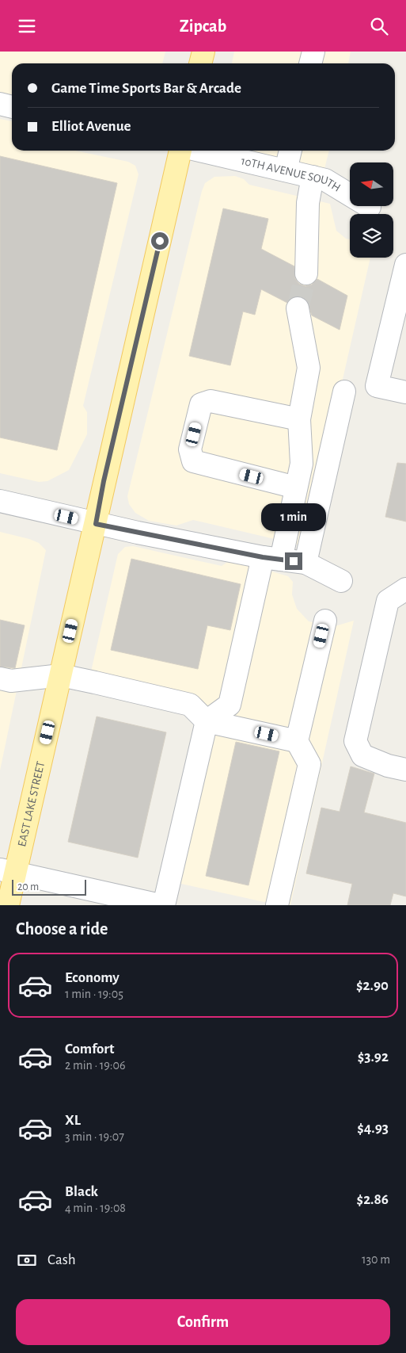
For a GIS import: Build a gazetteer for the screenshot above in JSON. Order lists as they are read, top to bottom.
{
  "streets": {
    "main road": ["EAST LAKE STREET"],
    "street": ["10TH AVENUE SOUTH"]
  },
  "scale_bar": "20 m",
  "north": "left",
  "page": {
    "header": "Zipcab",
    "banner": ["Game Time Sports Bar & Arcade", "Elliot Avenue"],
    "bubble": "1 min",
    "scale": "20 m",
    "heading": "Choose a ride",
    "list": [
      {
        "name": "Economy",
        "note": "1 min · 19:05",
        "value": "$2.90"
      },
      {
        "name": "Comfort",
        "note": "2 min · 19:06",
        "value": "$3.92"
      },
      {
        "name": "XL",
        "note": "3 min · 19:07",
        "value": "$4.93"
      },
      {
        "name": "Black",
        "note": "4 min · 19:08",
        "value": "$2.86"
      }
    ],
    "pay": ["Cash", "130 m"],
    "buttons": "Confirm"
  }
}
